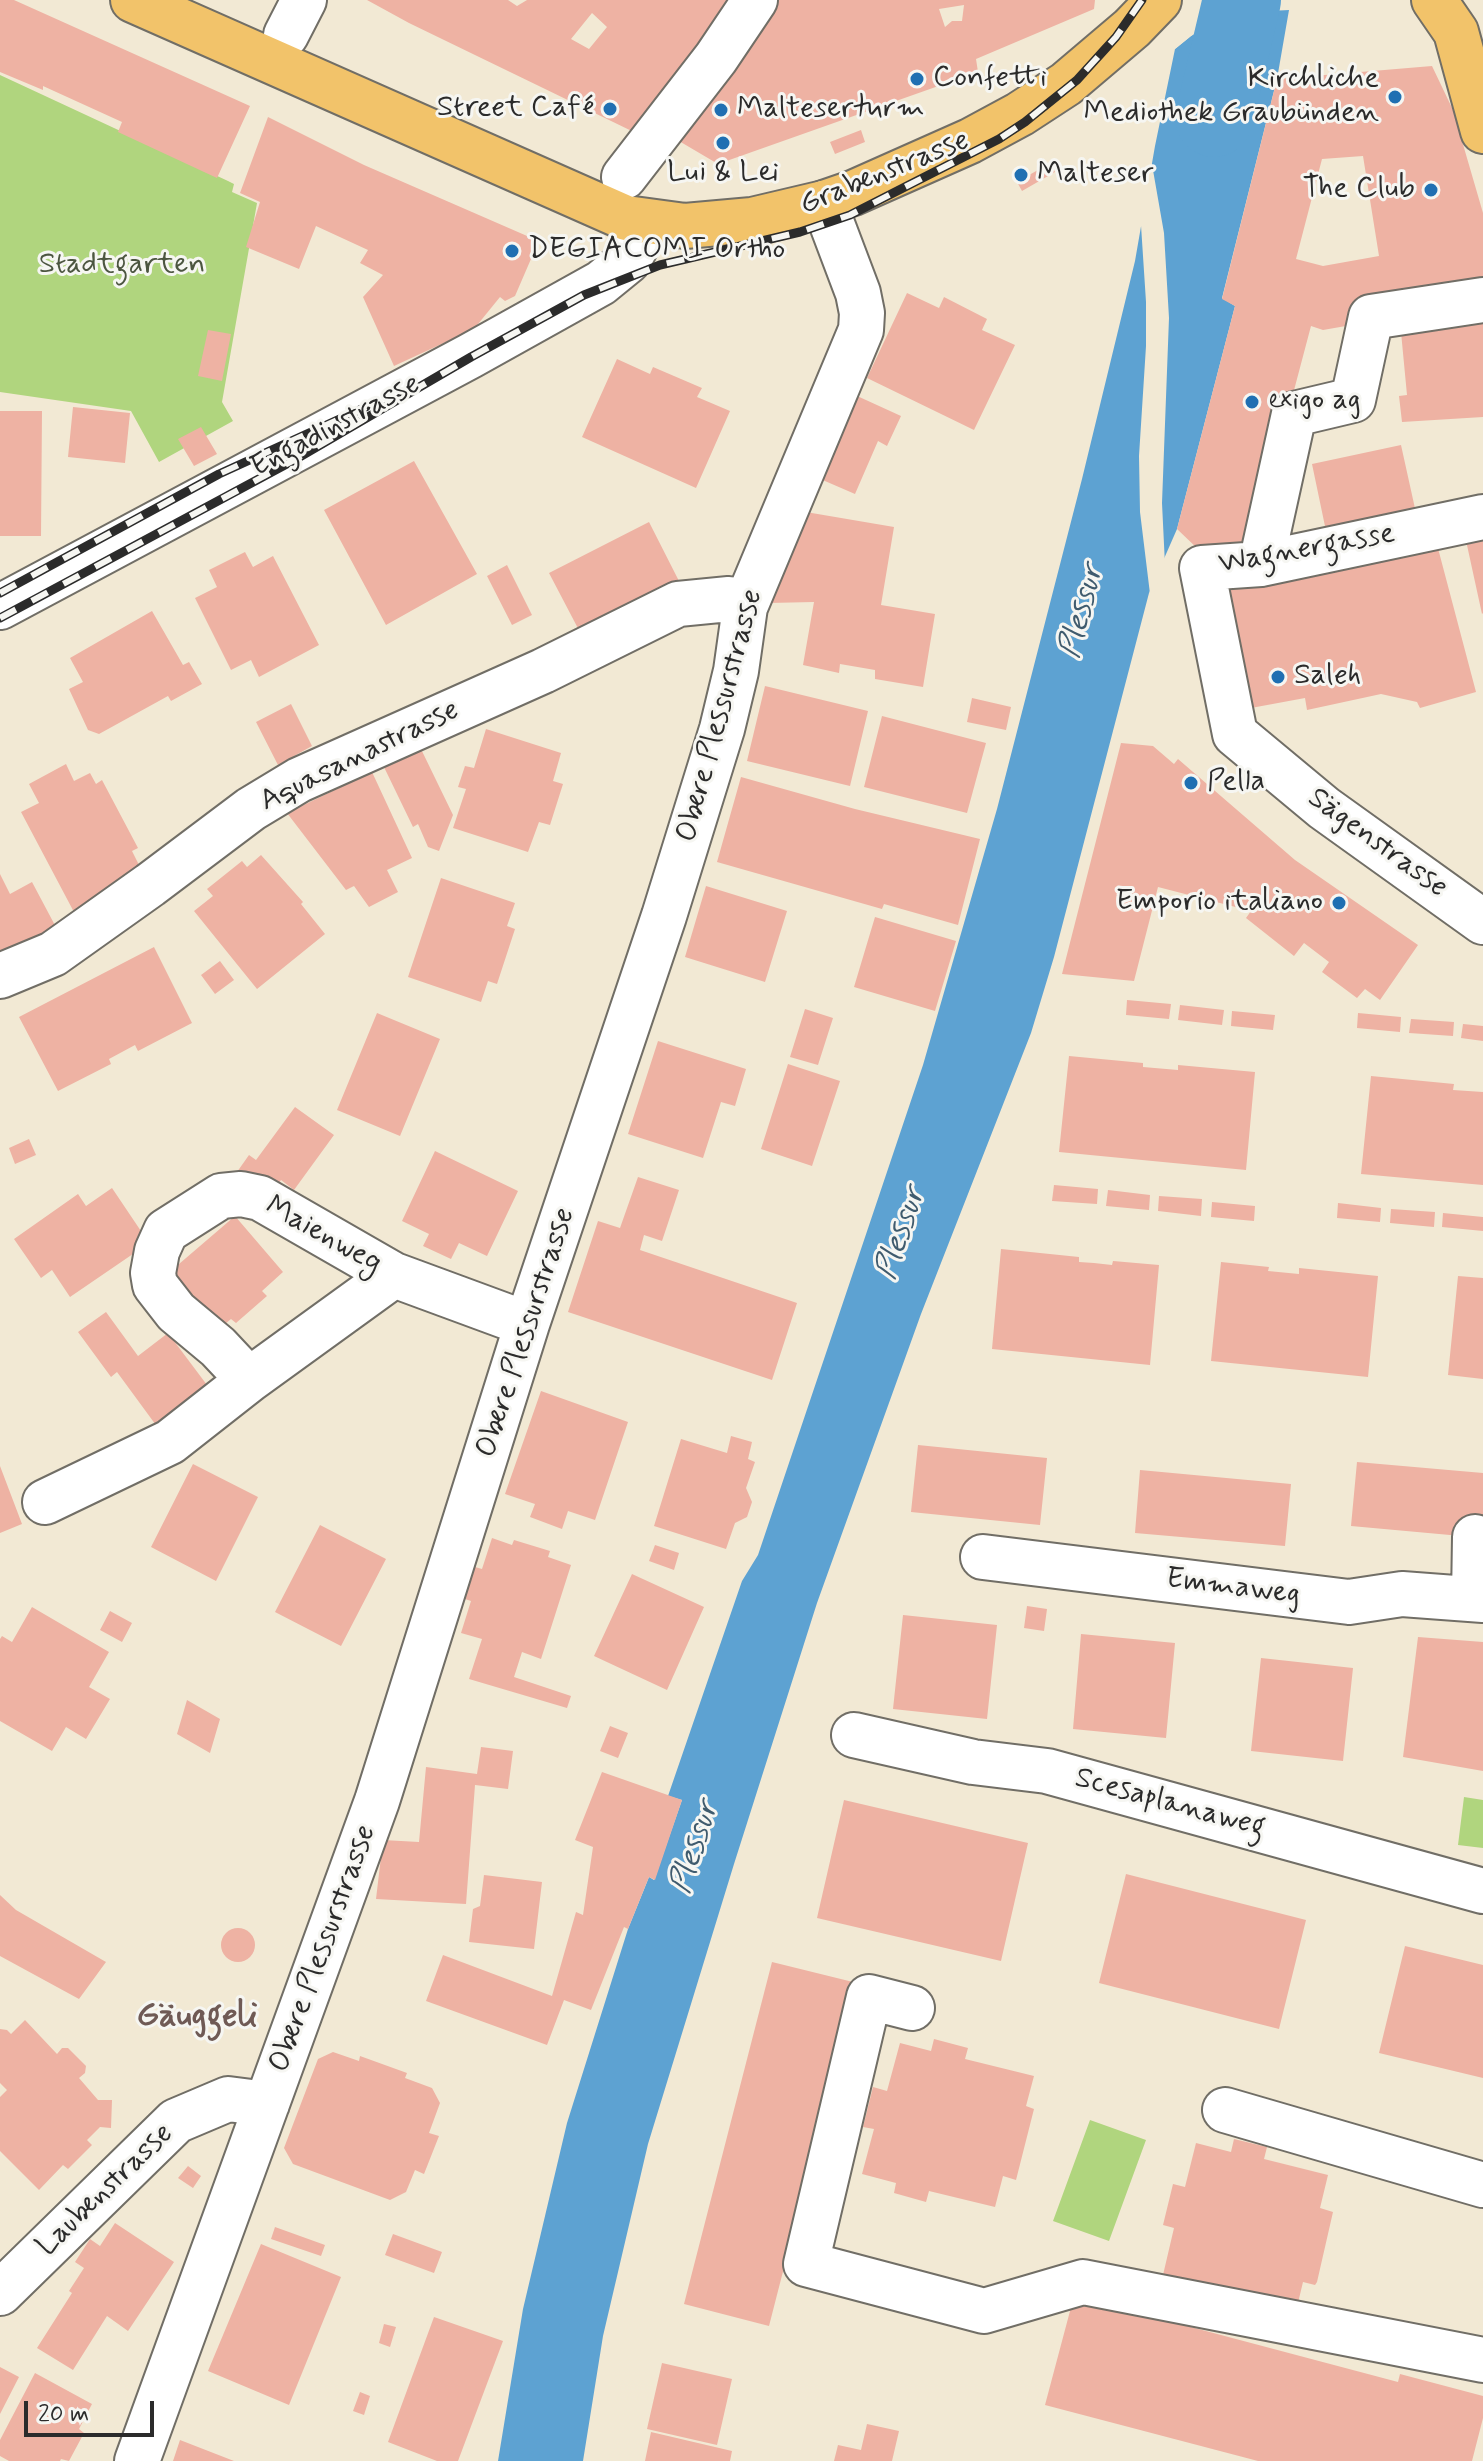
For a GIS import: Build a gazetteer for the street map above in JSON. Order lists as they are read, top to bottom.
{
  "streets": {
    "main road": ["Grabenstrasse"],
    "street": [
      "Engadinstrasse",
      "Wagnergasse",
      "Obere Plessurstrasse",
      "Aquasanastrasse",
      "Sägenstrasse",
      "Maienweg",
      "Emmaweg",
      "Scesaplanaweg",
      "Laubenstrasse"
    ]
  },
  "crossings": [
    ["Grabenstrasse", "Engadinstrasse"],
    ["Grabenstrasse", "Obere Plessurstrasse"],
    ["Wagnergasse", "Sägenstrasse"],
    ["Obere Plessurstrasse", "Aquasanastrasse"],
    ["Obere Plessurstrasse", "Maienweg"],
    ["Obere Plessurstrasse", "Laubenstrasse"]
  ],
  "districts": ["Gäuggeli"],
  "water": ["Plessur"],
  "parks": ["Stadtgarten"],
  "places": [
    "Confetti",
    "Kirchliche Mediothek Graubünden",
    "Street Café",
    "Malteserturm",
    "Lui & Lei",
    "Malteser",
    "The Club",
    "DEGIACOMI Ortho",
    "exigo ag",
    "Saleh",
    "Pella",
    "Emporio italiano"
  ],
  "scale_bar": "20 m"
}
